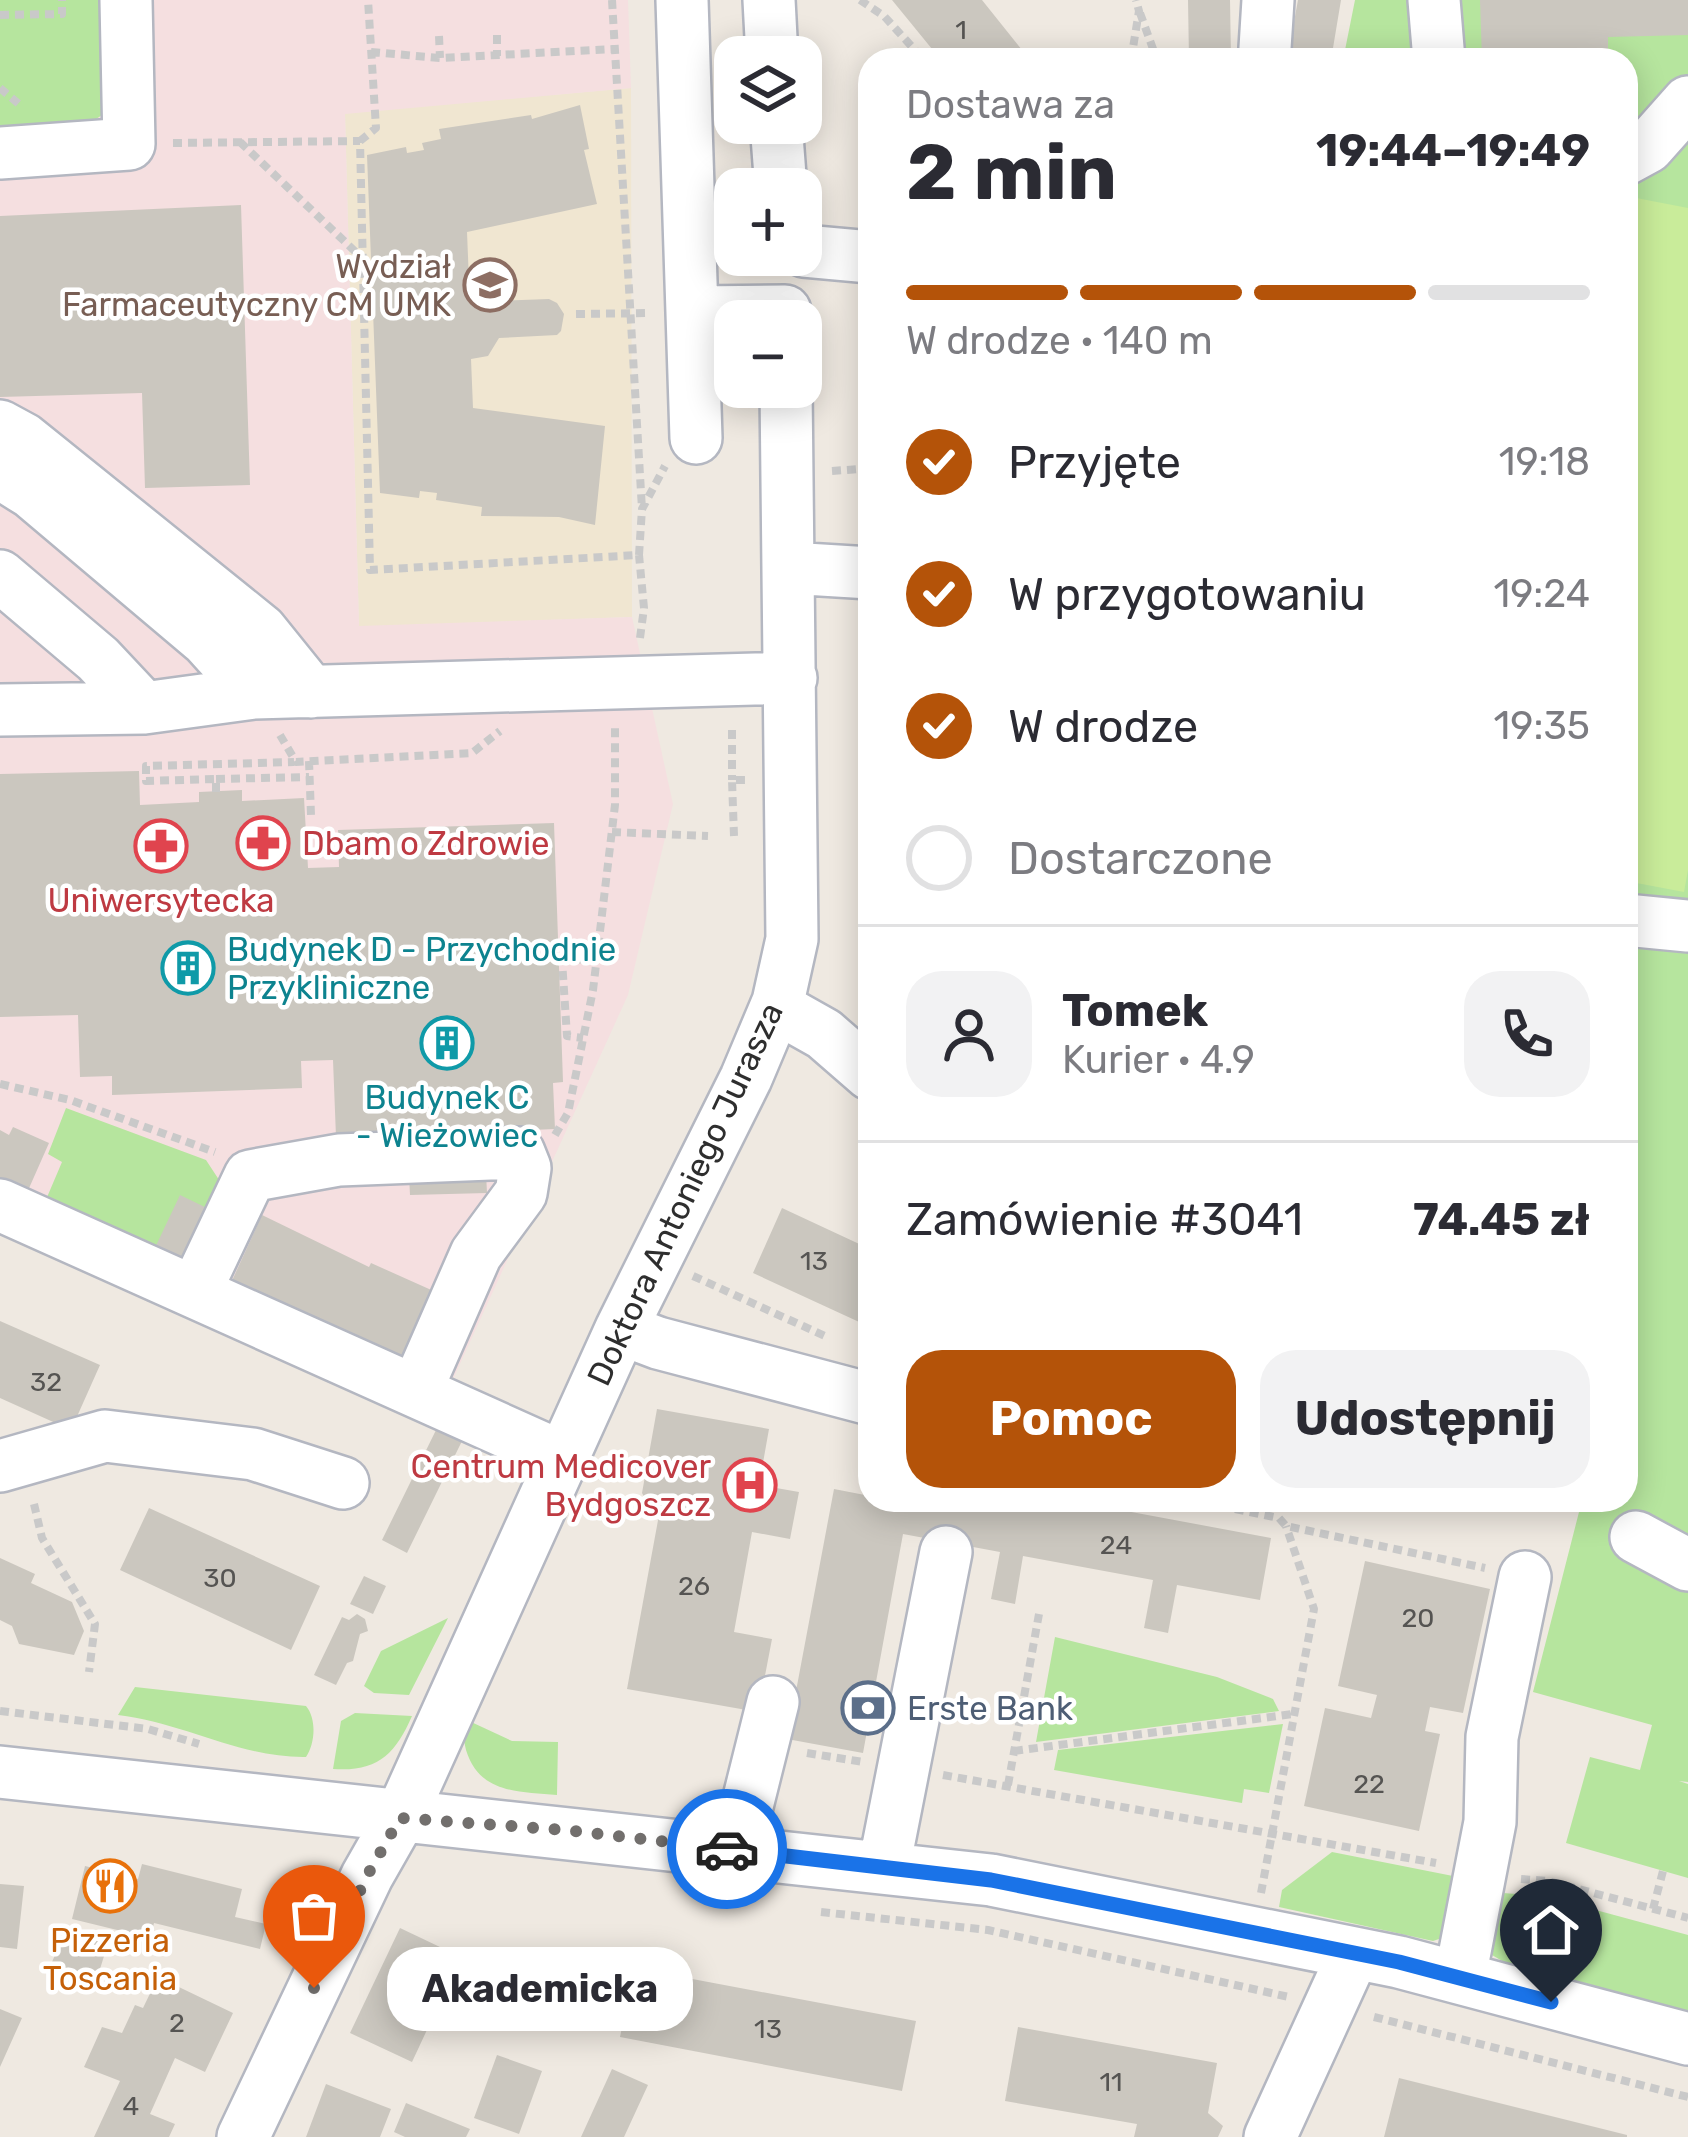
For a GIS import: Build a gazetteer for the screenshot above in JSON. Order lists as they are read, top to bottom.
{
  "streets": {
    "street": ["Doktora Antoniego Jurasza"]
  },
  "places": {
    "school or university": ["Wydział Farmaceutyczny CM UMK"],
    "pharmacy": ["Dbam o Zdrowie", "Uniwersytecka"],
    "building": ["Budynek D - Przychodnie Przykliniczne", "Budynek C - Wieżowiec"],
    "hospital": ["Centrum Medicover Bydgoszcz"],
    "bank": ["Erste Bank"],
    "restaurant": ["Pizzeria Toscania"],
    "other": ["Akademicka"]
  },
  "house_numbers": [
    "1",
    "13",
    "32",
    "24",
    "30",
    "26",
    "20",
    "22",
    "2",
    "13",
    "11",
    "4"
  ],
  "page": {
    "map_buttons": ["+", "−"],
    "heading": ["2 min", "Dostawa za", "19:44–19:49"],
    "panel": [
      "Tomek",
      "Kurier · 4.9",
      "Zamówienie #3041",
      "74.45 zł"
    ],
    "bar": "W drodze · 140 m",
    "list": [
      ["Przyjęte", "19:18"],
      ["W przygotowaniu", "19:24"],
      ["W drodze", "19:35"],
      "Dostarczone"
    ],
    "buttons": ["Pomoc", "Udostępnij"],
    "bubble": "Akademicka"
  }
}
